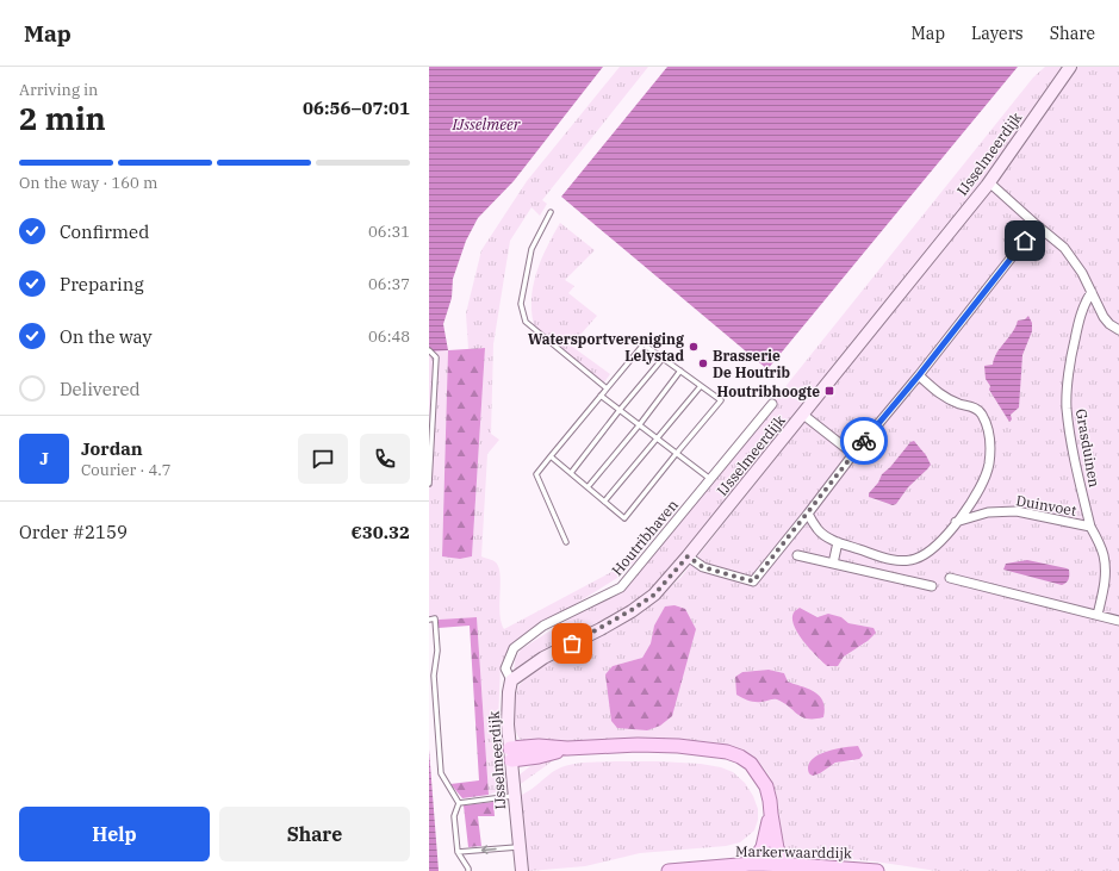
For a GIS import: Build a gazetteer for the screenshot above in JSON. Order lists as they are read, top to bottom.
{
  "streets": {
    "main road": ["Markerwaarddijk"],
    "street": [
      "IJsselmeerdijk",
      "Grasduinen",
      "Duinvoet",
      "Houtribhaven"
    ]
  },
  "crossings": [
    ["IJsselmeerdijk", "Houtribhaven"],
    ["Grasduinen", "Duinvoet"]
  ],
  "water": ["IJsselmeer"],
  "places": {
    "other": ["Watersportvereniging Lelystad", "Brasserie De Houtrib"],
    "transit": ["Houtribhoogte"]
  },
  "page": {
    "header": "Map",
    "nav": ["Map", "Layers", "Share"],
    "heading": ["2 min", "Arriving in", "06:56–07:01"],
    "panel": [
      "Jordan",
      "Courier · 4.7",
      "Order #2159",
      "€30.32"
    ],
    "bar": "On the way · 160 m",
    "list": [
      ["Confirmed", "06:31"],
      ["Preparing", "06:37"],
      ["On the way", "06:48"],
      "Delivered"
    ],
    "round": "J",
    "buttons": ["Help", "Share"]
  }
}
